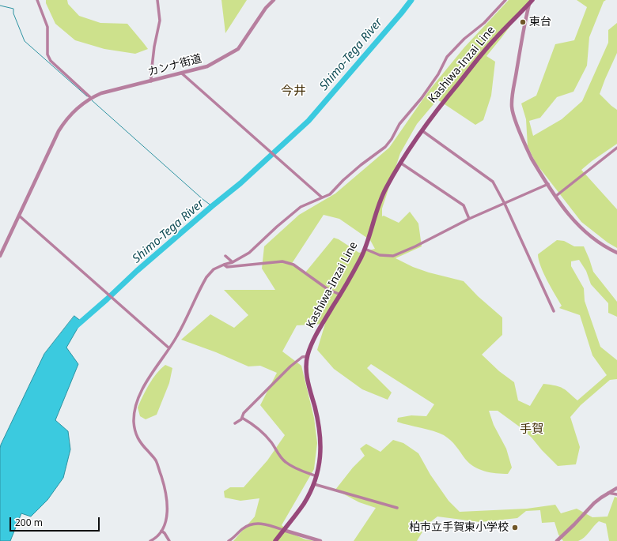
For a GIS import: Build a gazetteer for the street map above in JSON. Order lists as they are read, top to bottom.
{
  "streets": {
    "main road": ["Kashiwa-Inzai Line"],
    "street": ["カンナ街道"]
  },
  "districts": ["今井", "手賀"],
  "water": ["Shimo-Tega River"],
  "places": ["東台", "柏市立手賀東小学校"],
  "scale_bar": "200 m"
}
